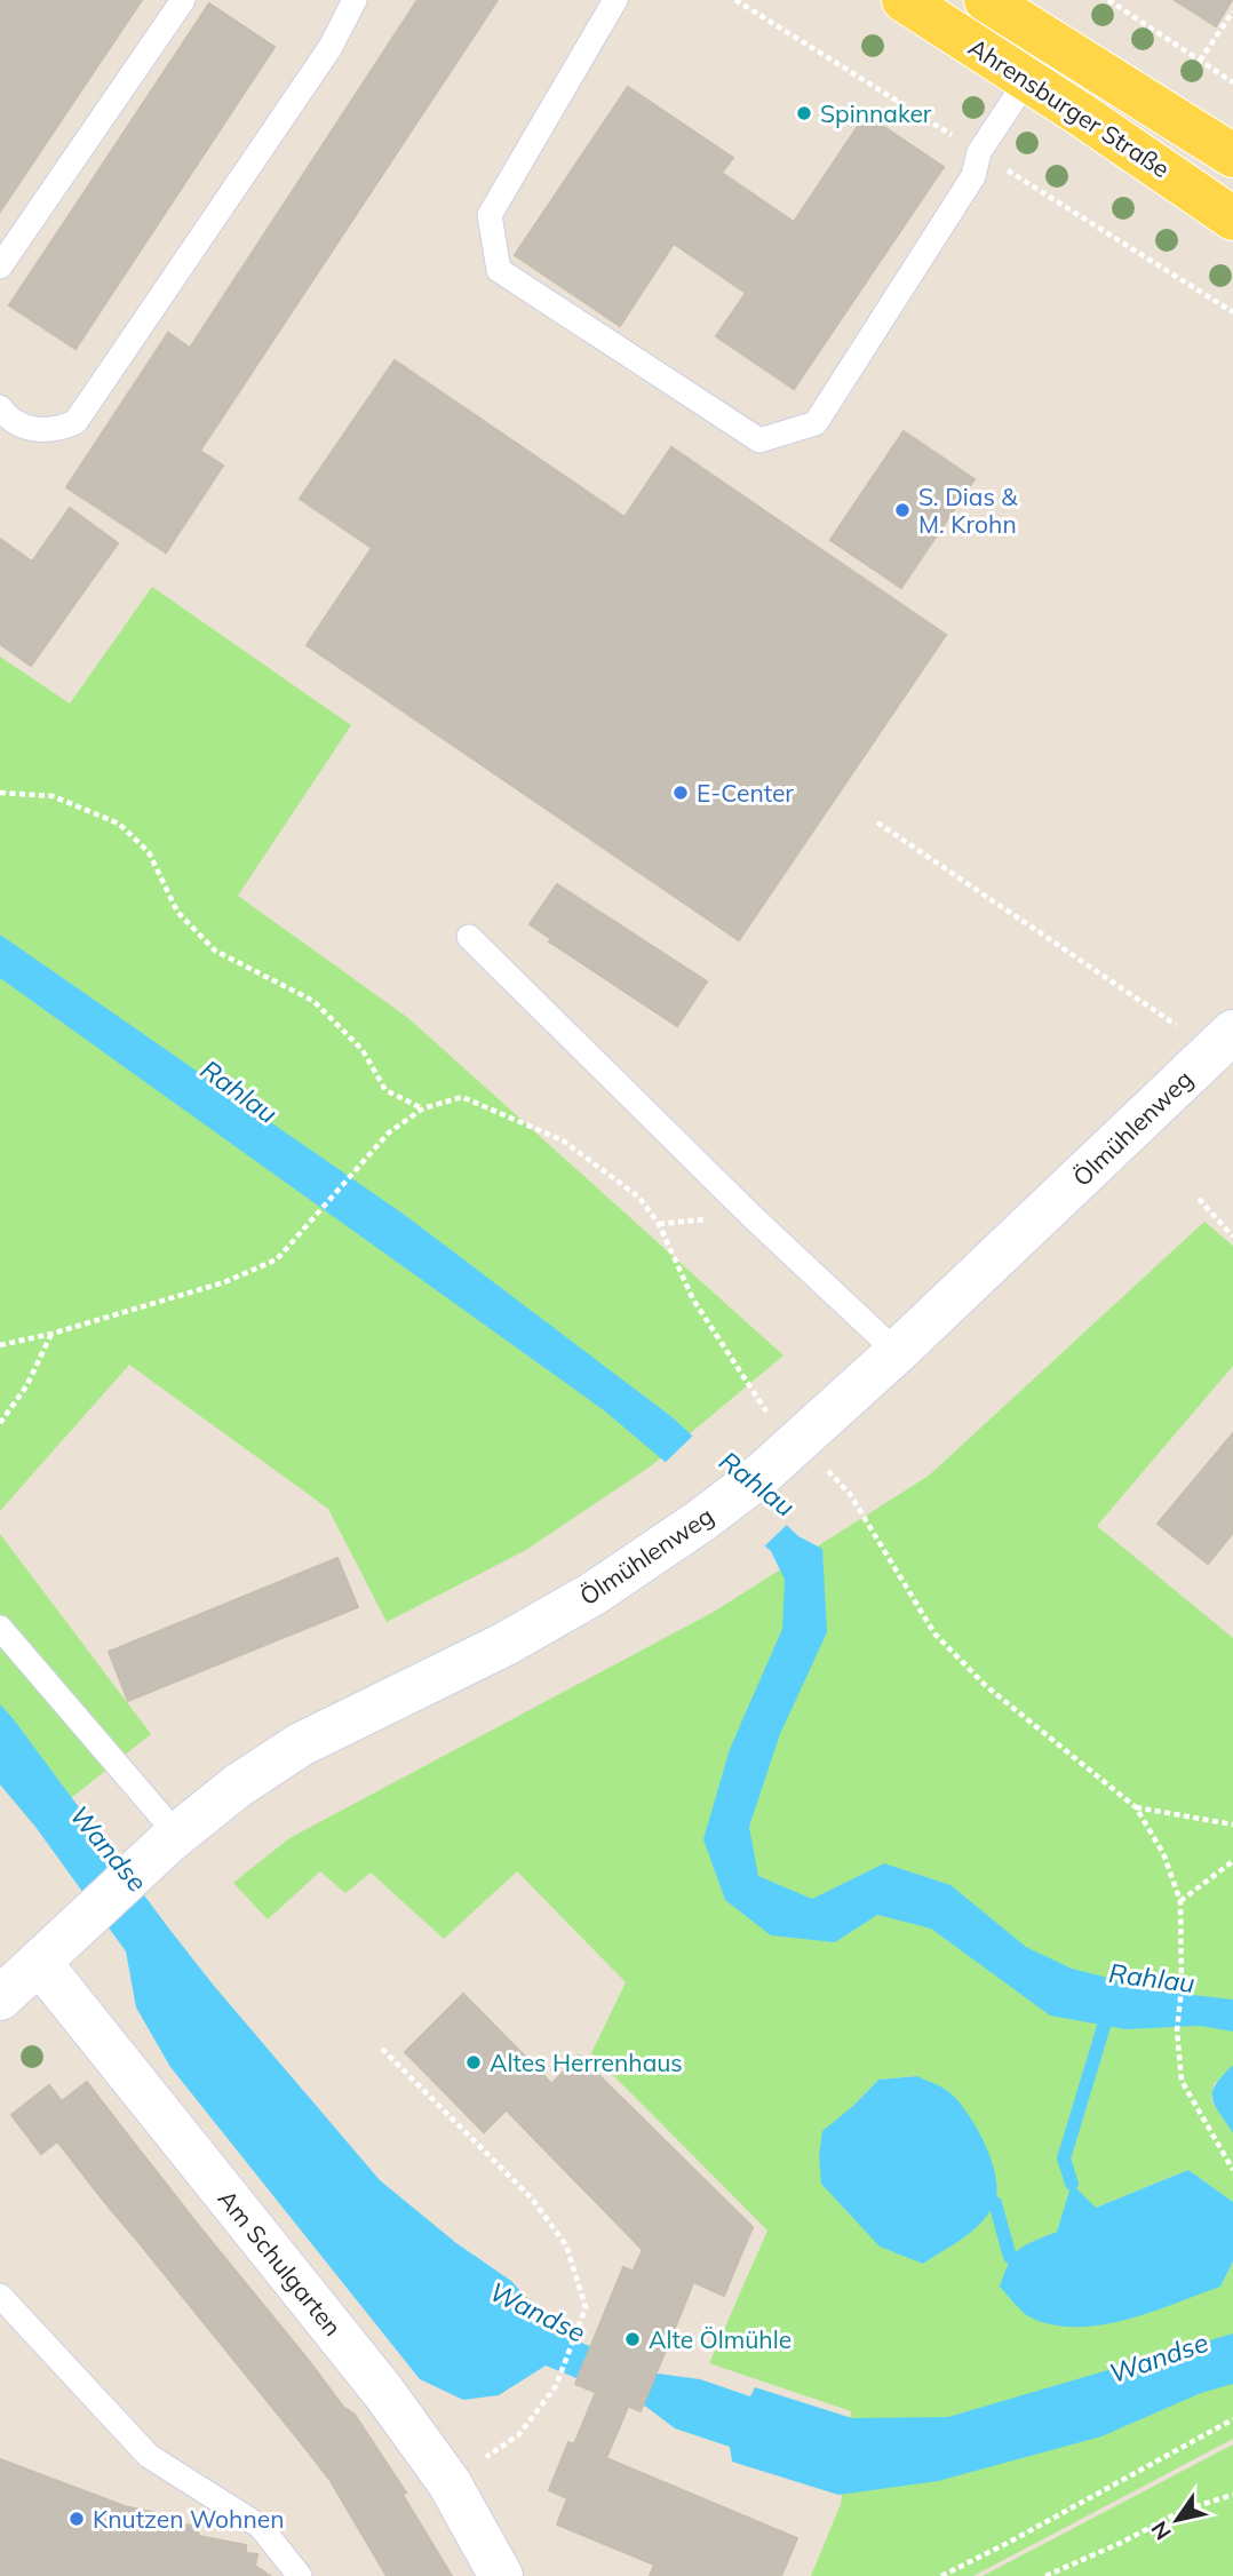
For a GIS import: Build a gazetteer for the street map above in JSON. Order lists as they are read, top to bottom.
{
  "streets": {
    "main road": ["Ahrensburger Straße", "Ölmühlenweg", "Am Schulgarten"]
  },
  "crossings": [
    ["Ölmühlenweg", "Am Schulgarten"]
  ],
  "water": ["Rahlau", "Wandse"],
  "places": [
    "Spinnaker",
    "S. Dias & M. Krohn",
    "E-Center",
    "Altes Herrenhaus",
    "Alte Ölmühle",
    "Knutzen Wohnen"
  ],
  "north": "bottom left"
}
